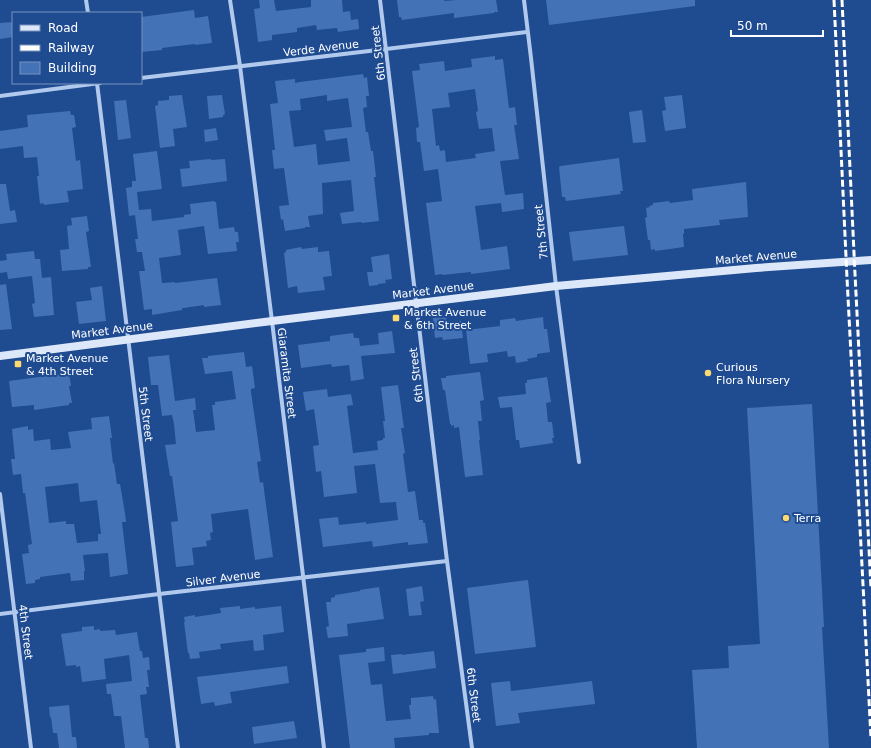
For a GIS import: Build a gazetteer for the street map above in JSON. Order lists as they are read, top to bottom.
{
  "streets": {
    "street": [
      "Verde Avenue",
      "6th Street",
      "7th Street",
      "Market Avenue",
      "Giaramita Street",
      "5th Street",
      "Silver Avenue",
      "4th Street"
    ]
  },
  "crossings": [
    ["Verde Avenue", "6th Street"],
    ["Verde Avenue", "7th Street"],
    ["Verde Avenue", "Giaramita Street"],
    ["6th Street", "Market Avenue"],
    ["6th Street", "Silver Avenue"],
    ["7th Street", "Market Avenue"],
    ["Market Avenue", "Giaramita Street"],
    ["Market Avenue", "5th Street"],
    ["Giaramita Street", "Silver Avenue"],
    ["5th Street", "Silver Avenue"],
    ["Silver Avenue", "4th Street"]
  ],
  "places": {
    "transit": ["Market Avenue & 6th Street", "Market Avenue & 4th Street"],
    "other": ["Curious Flora Nursery", "Terra"]
  },
  "legend": ["Road", "Railway", "Building"],
  "scale_bar": "50 m"
}
